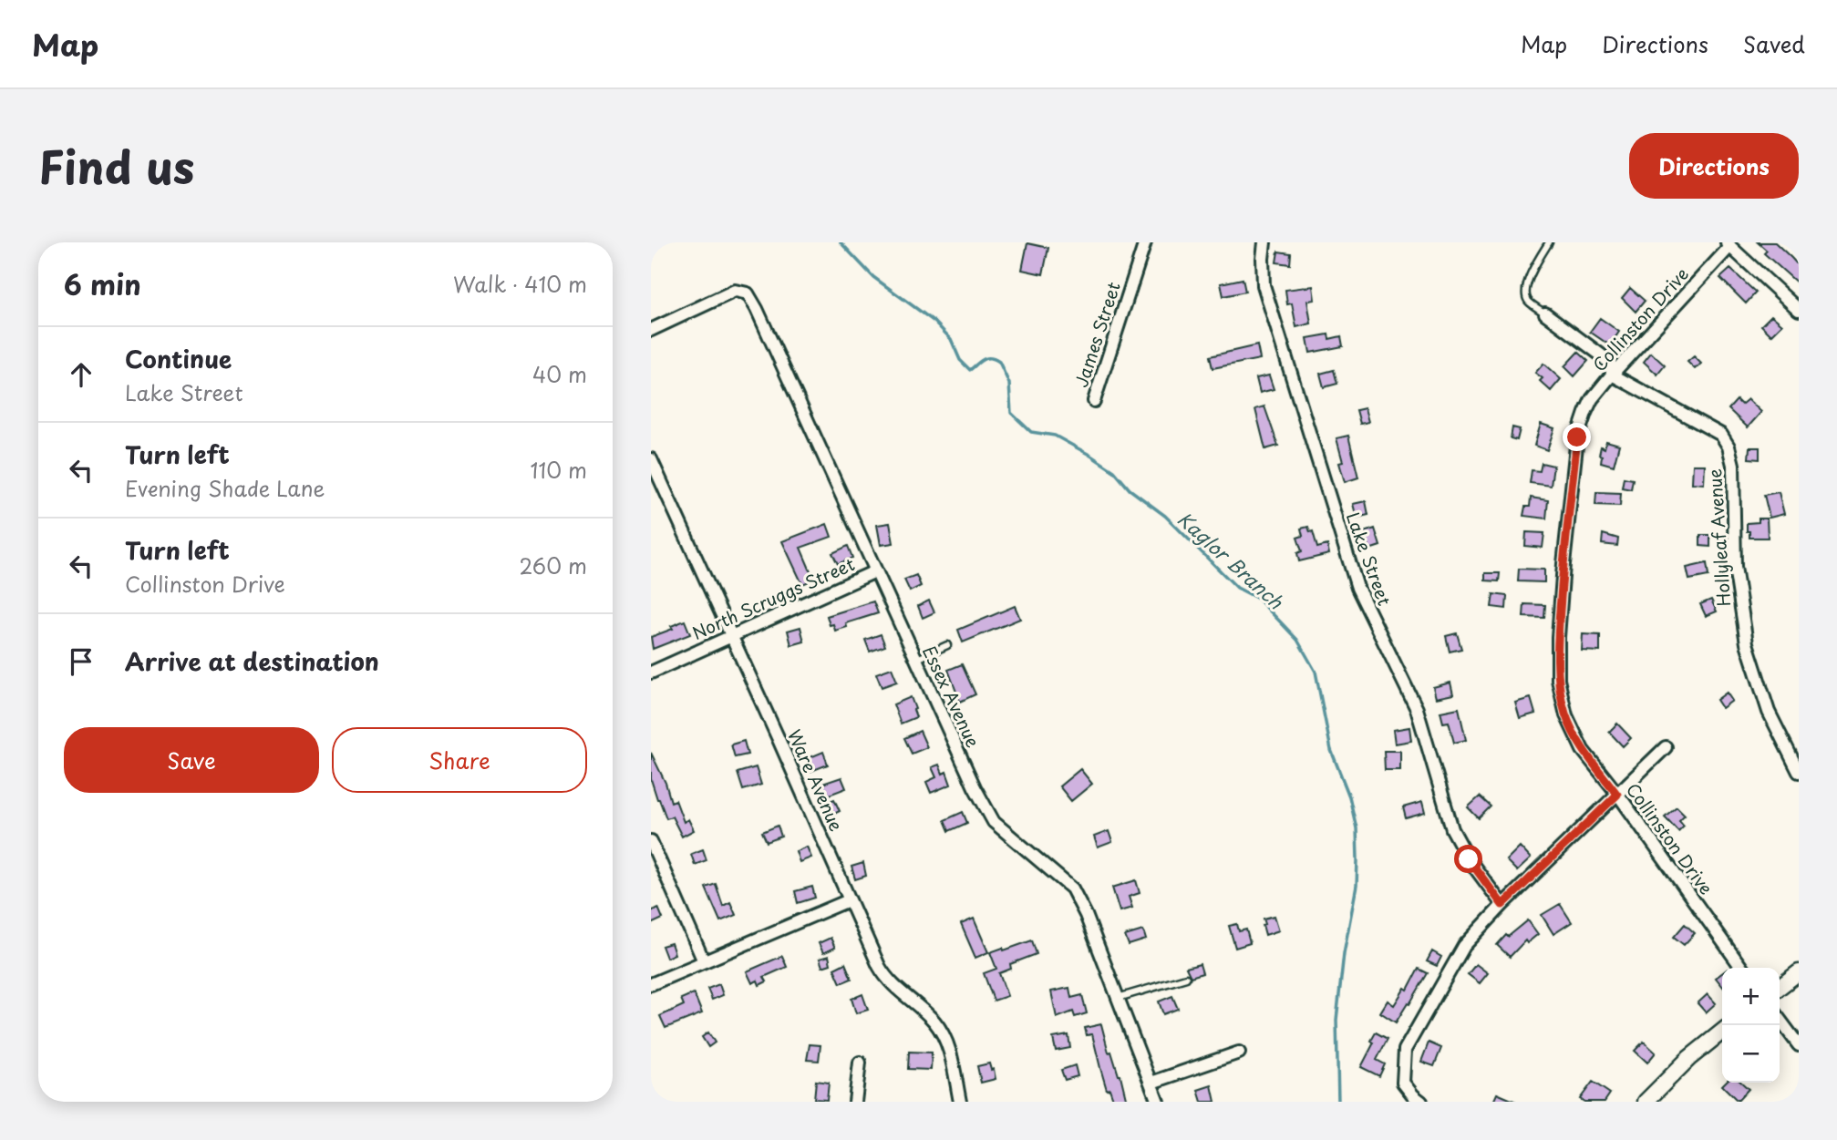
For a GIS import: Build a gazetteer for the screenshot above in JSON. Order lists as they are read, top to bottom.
{
  "streets": {
    "street": [
      "Collinston Drive",
      "James Street",
      "Hollyleaf Avenue",
      "Lake Street",
      "North Scruggs Street",
      "Essex Avenue",
      "Ware Avenue"
    ]
  },
  "crossings": [
    ["Collinston Drive", "Hollyleaf Avenue"],
    ["North Scruggs Street", "Essex Avenue"],
    ["North Scruggs Street", "Ware Avenue"]
  ],
  "water": ["Kaglor Branch"],
  "page": {
    "header": "Map",
    "nav": ["Map", "Directions", "Saved"],
    "title": "Find us",
    "buttons": [
      "Directions",
      ["Save", "Share"]
    ],
    "heading": ["6 min", "Walk · 410 m"],
    "list": [
      ["Continue", "Lake Street", "40 m"],
      ["Turn left", "Evening Shade Lane", "110 m"],
      ["Turn left", "Collinston Drive", "260 m"],
      "Arrive at destination"
    ],
    "map_buttons": ["+", "−"]
  }
}
